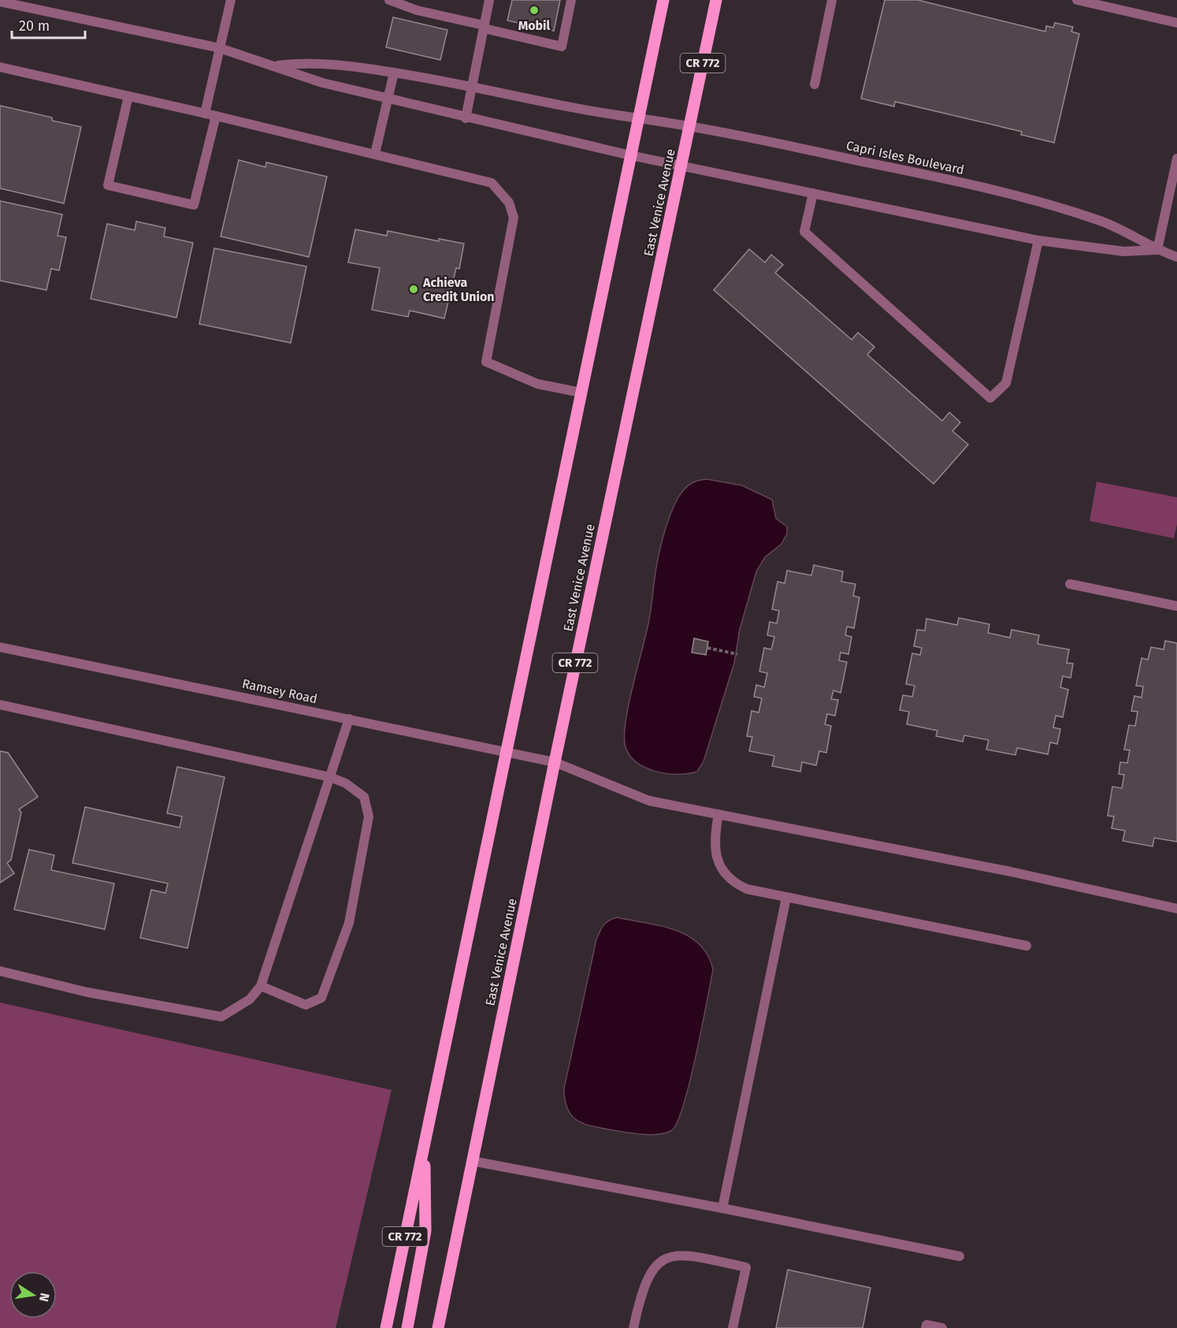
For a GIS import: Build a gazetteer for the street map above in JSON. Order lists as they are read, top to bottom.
{
  "streets": {
    "main road": ["CR 772", "East Venice Avenue"],
    "street": ["Capri Isles Boulevard", "Ramsey Road"]
  },
  "crossings": [
    ["CR 772", "Capri Isles Boulevard"],
    ["CR 772", "Ramsey Road"],
    ["Capri Isles Boulevard", "East Venice Avenue"],
    ["East Venice Avenue", "Ramsey Road"]
  ],
  "places": ["Mobil", "Achieva Credit Union"],
  "scale_bar": "20 m",
  "north": "right"
}
